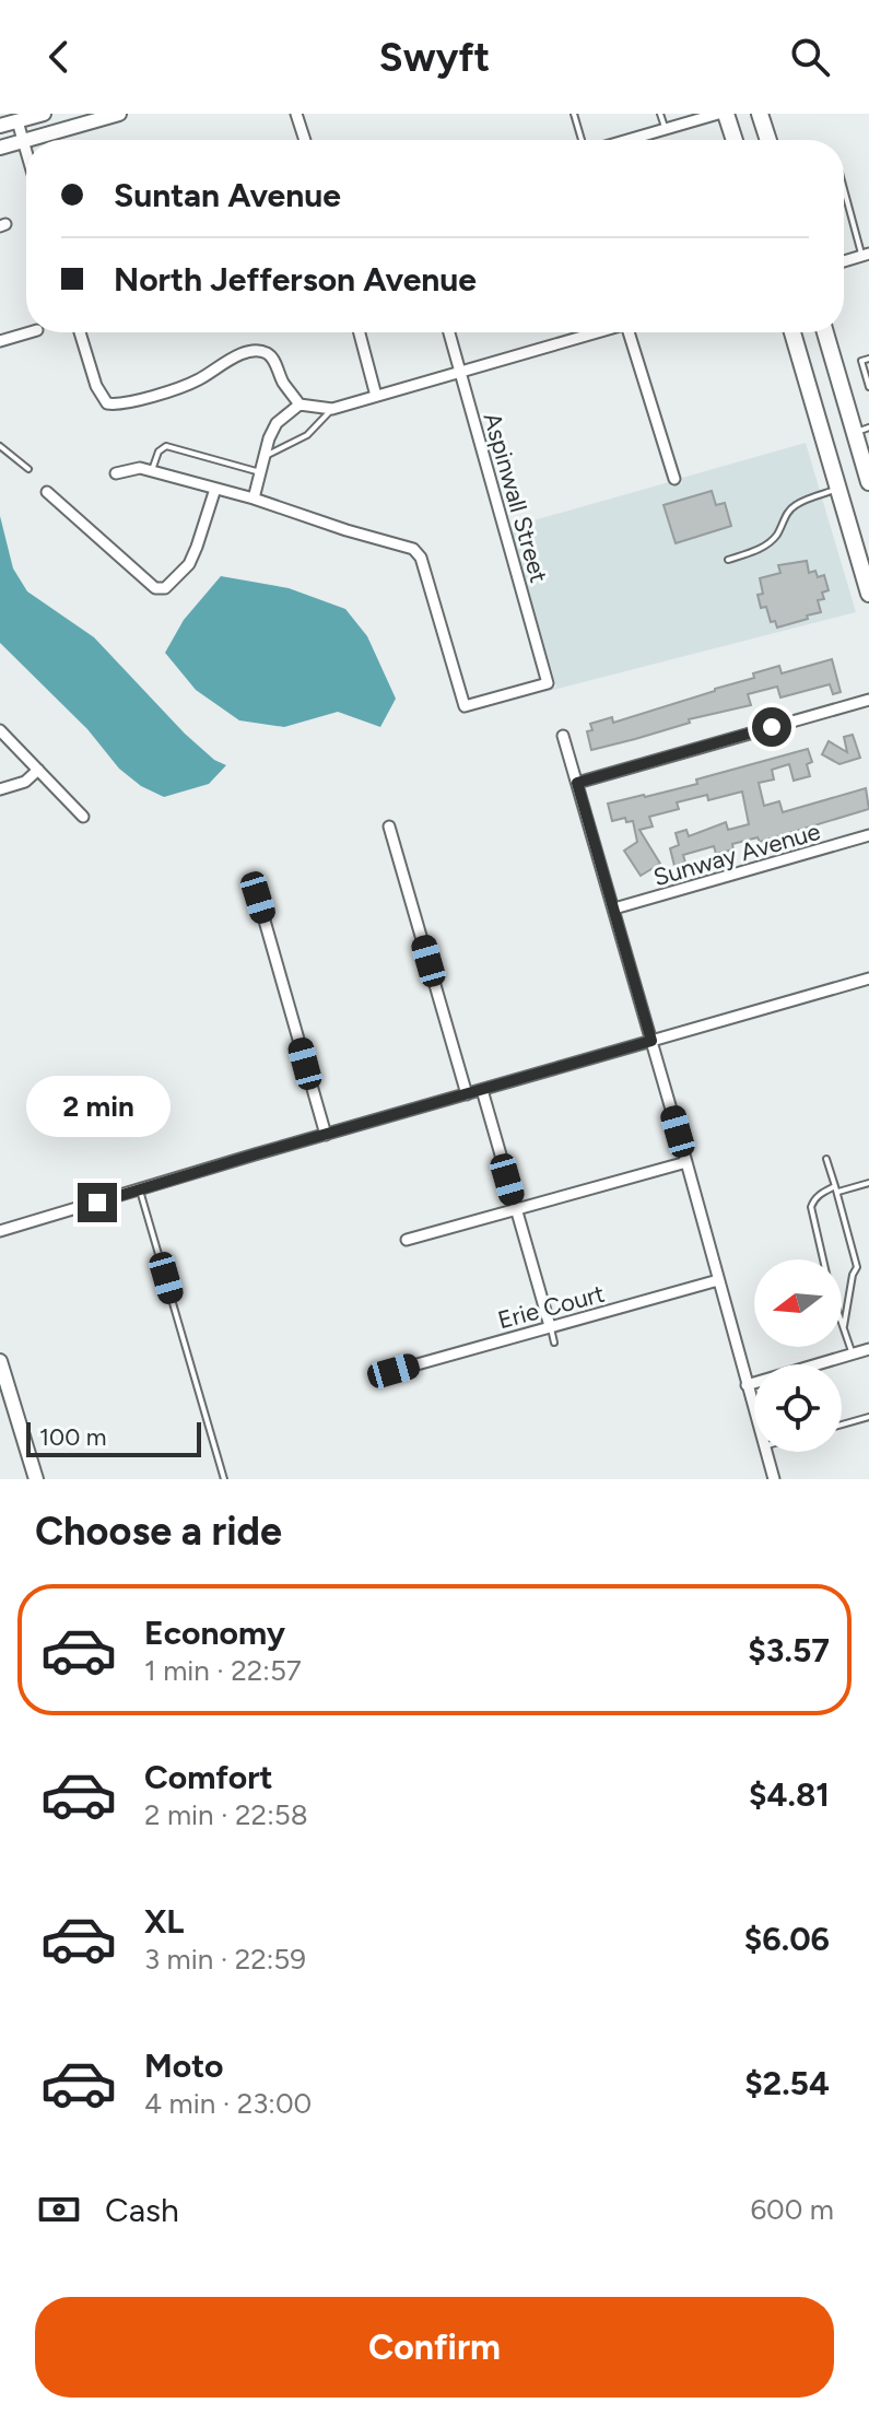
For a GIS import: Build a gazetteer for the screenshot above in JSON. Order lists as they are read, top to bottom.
{
  "streets": {
    "street": ["Aspinwall Street", "Sunway Avenue", "Erie Court"]
  },
  "scale_bar": "100 m",
  "north": "left",
  "page": {
    "header": "Swyft",
    "banner": ["Suntan Avenue", "North Jefferson Avenue"],
    "bubble": "2 min",
    "scale": "100 m",
    "heading": "Choose a ride",
    "list": [
      {
        "name": "Economy",
        "note": "1 min · 22:57",
        "value": "$3.57"
      },
      {
        "name": "Comfort",
        "note": "2 min · 22:58",
        "value": "$4.81"
      },
      {
        "name": "XL",
        "note": "3 min · 22:59",
        "value": "$6.06"
      },
      {
        "name": "Moto",
        "note": "4 min · 23:00",
        "value": "$2.54"
      }
    ],
    "pay": ["Cash", "600 m"],
    "buttons": "Confirm"
  }
}
